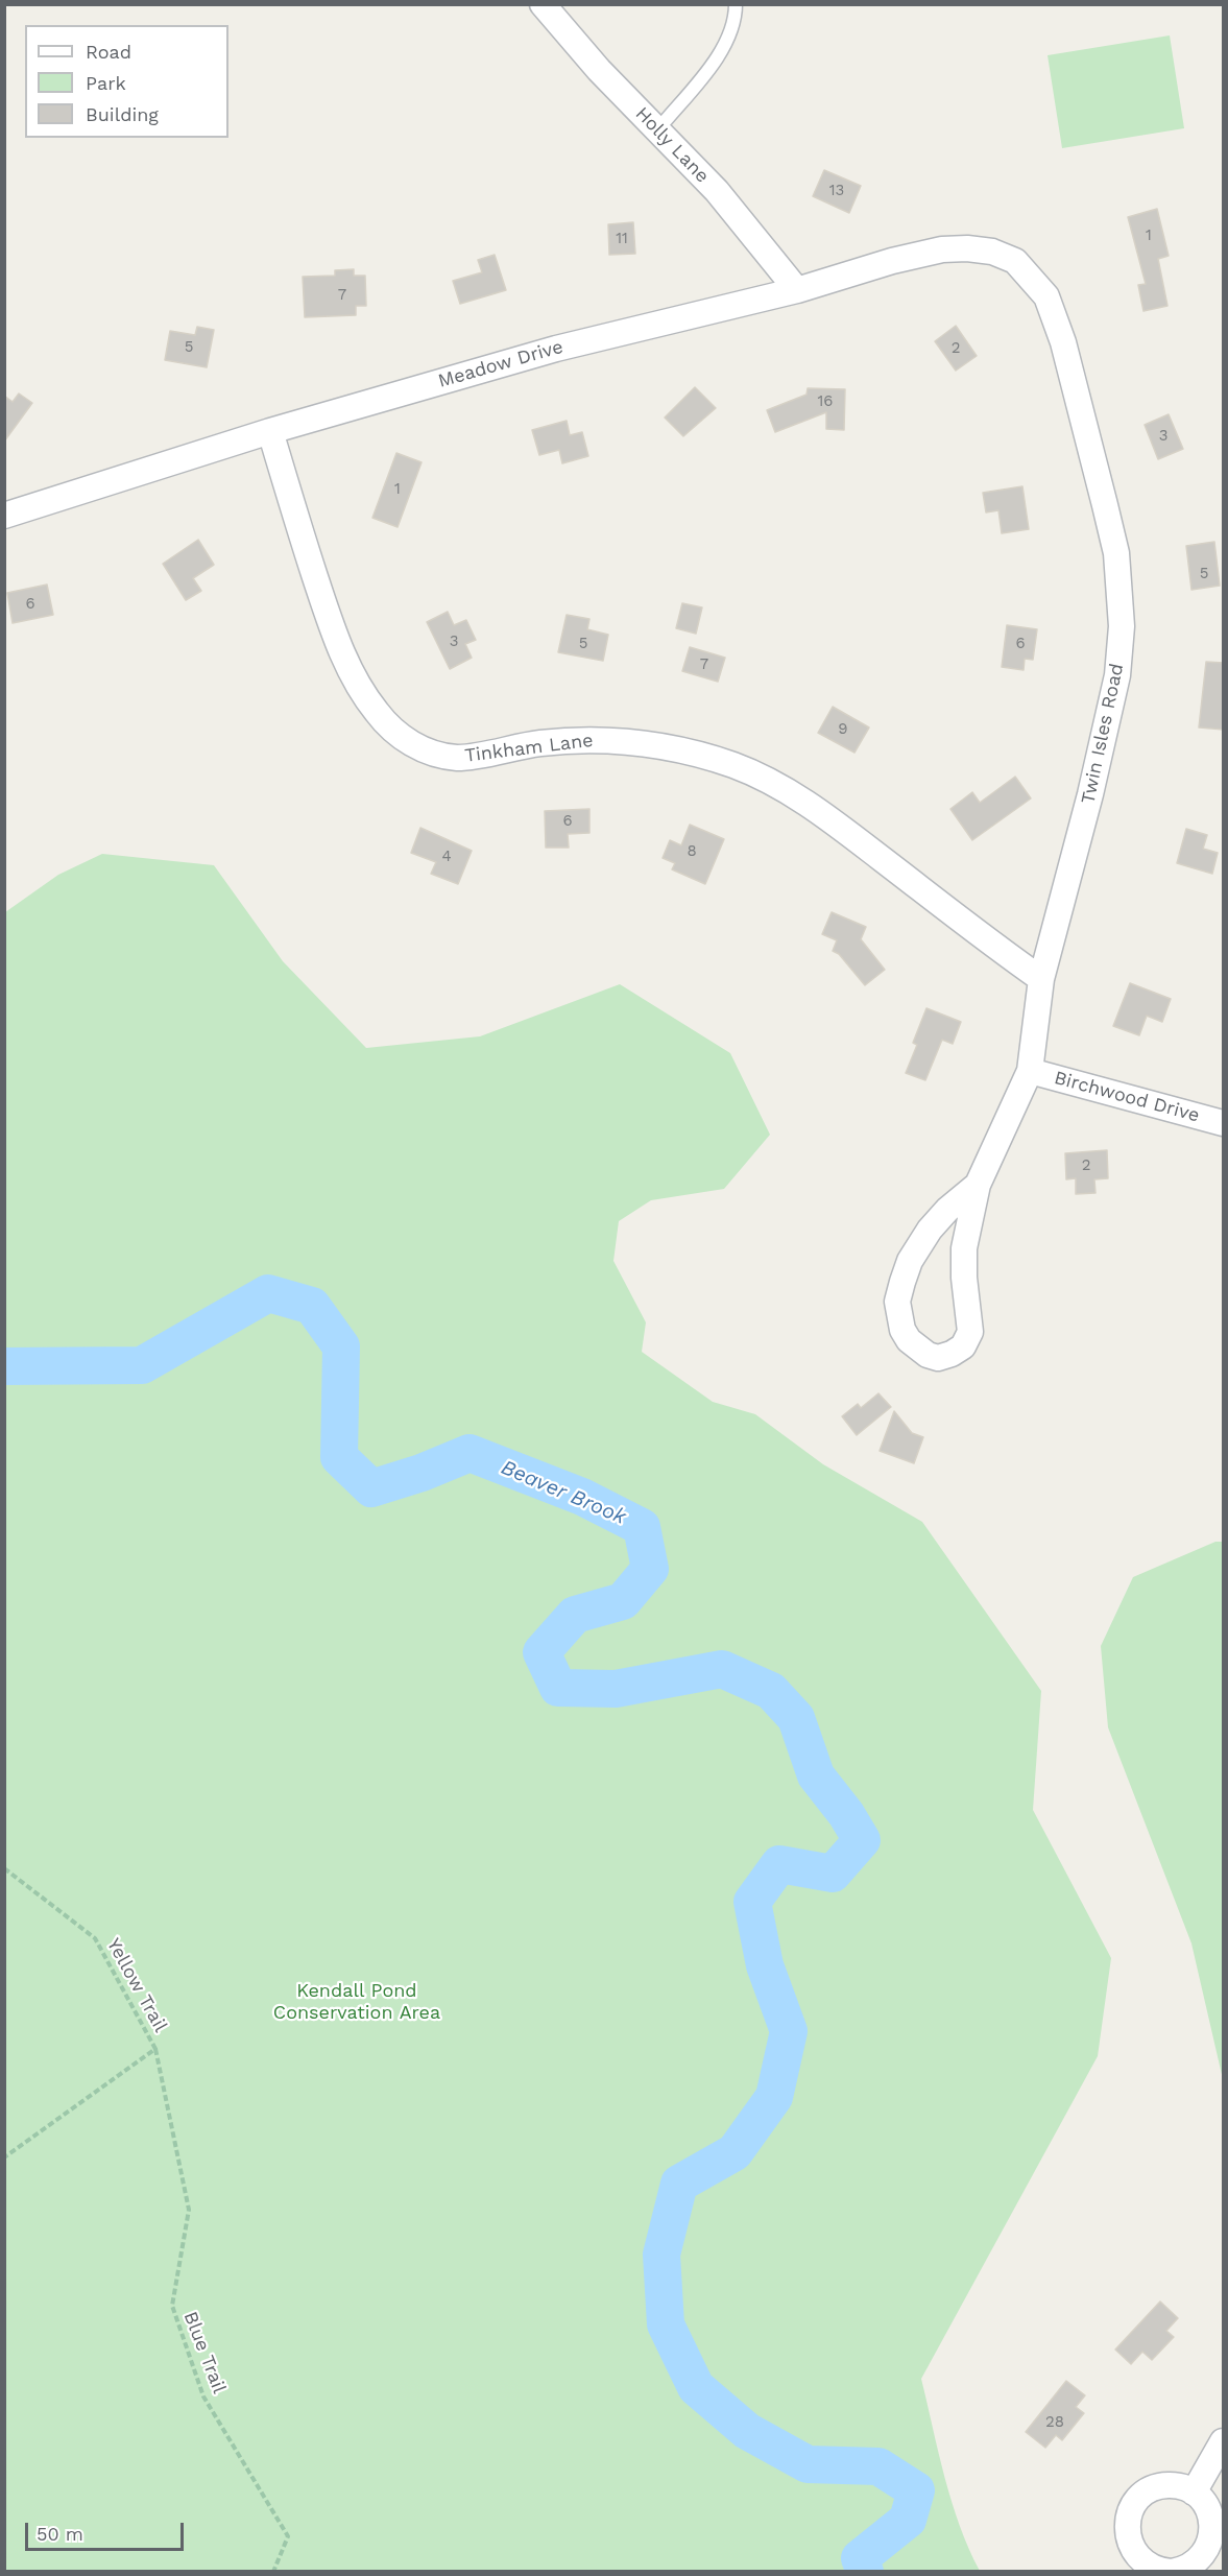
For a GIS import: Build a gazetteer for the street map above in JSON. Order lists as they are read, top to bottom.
{
  "streets": {
    "street": [
      "Holly Lane",
      "Meadow Drive",
      "Twin Isles Road",
      "Tinkham Lane",
      "Birchwood Drive"
    ],
    "path": ["Yellow Trail", "Blue Trail"]
  },
  "crossings": [
    ["Holly Lane", "Meadow Drive"],
    ["Meadow Drive", "Twin Isles Road"],
    ["Meadow Drive", "Tinkham Lane"],
    ["Twin Isles Road", "Tinkham Lane"],
    ["Twin Isles Road", "Birchwood Drive"],
    ["Yellow Trail", "Blue Trail"]
  ],
  "water": ["Beaver Brook"],
  "parks": ["Kendall Pond Conservation Area"],
  "house_numbers": [
    "13",
    "1",
    "11",
    "7",
    "5",
    "2",
    "16",
    "3",
    "1",
    "5",
    "6",
    "3",
    "5",
    "6",
    "7",
    "9",
    "6",
    "8",
    "4",
    "2",
    "28"
  ],
  "legend": ["Road", "Park", "Building"],
  "scale_bar": "50 m"
}
